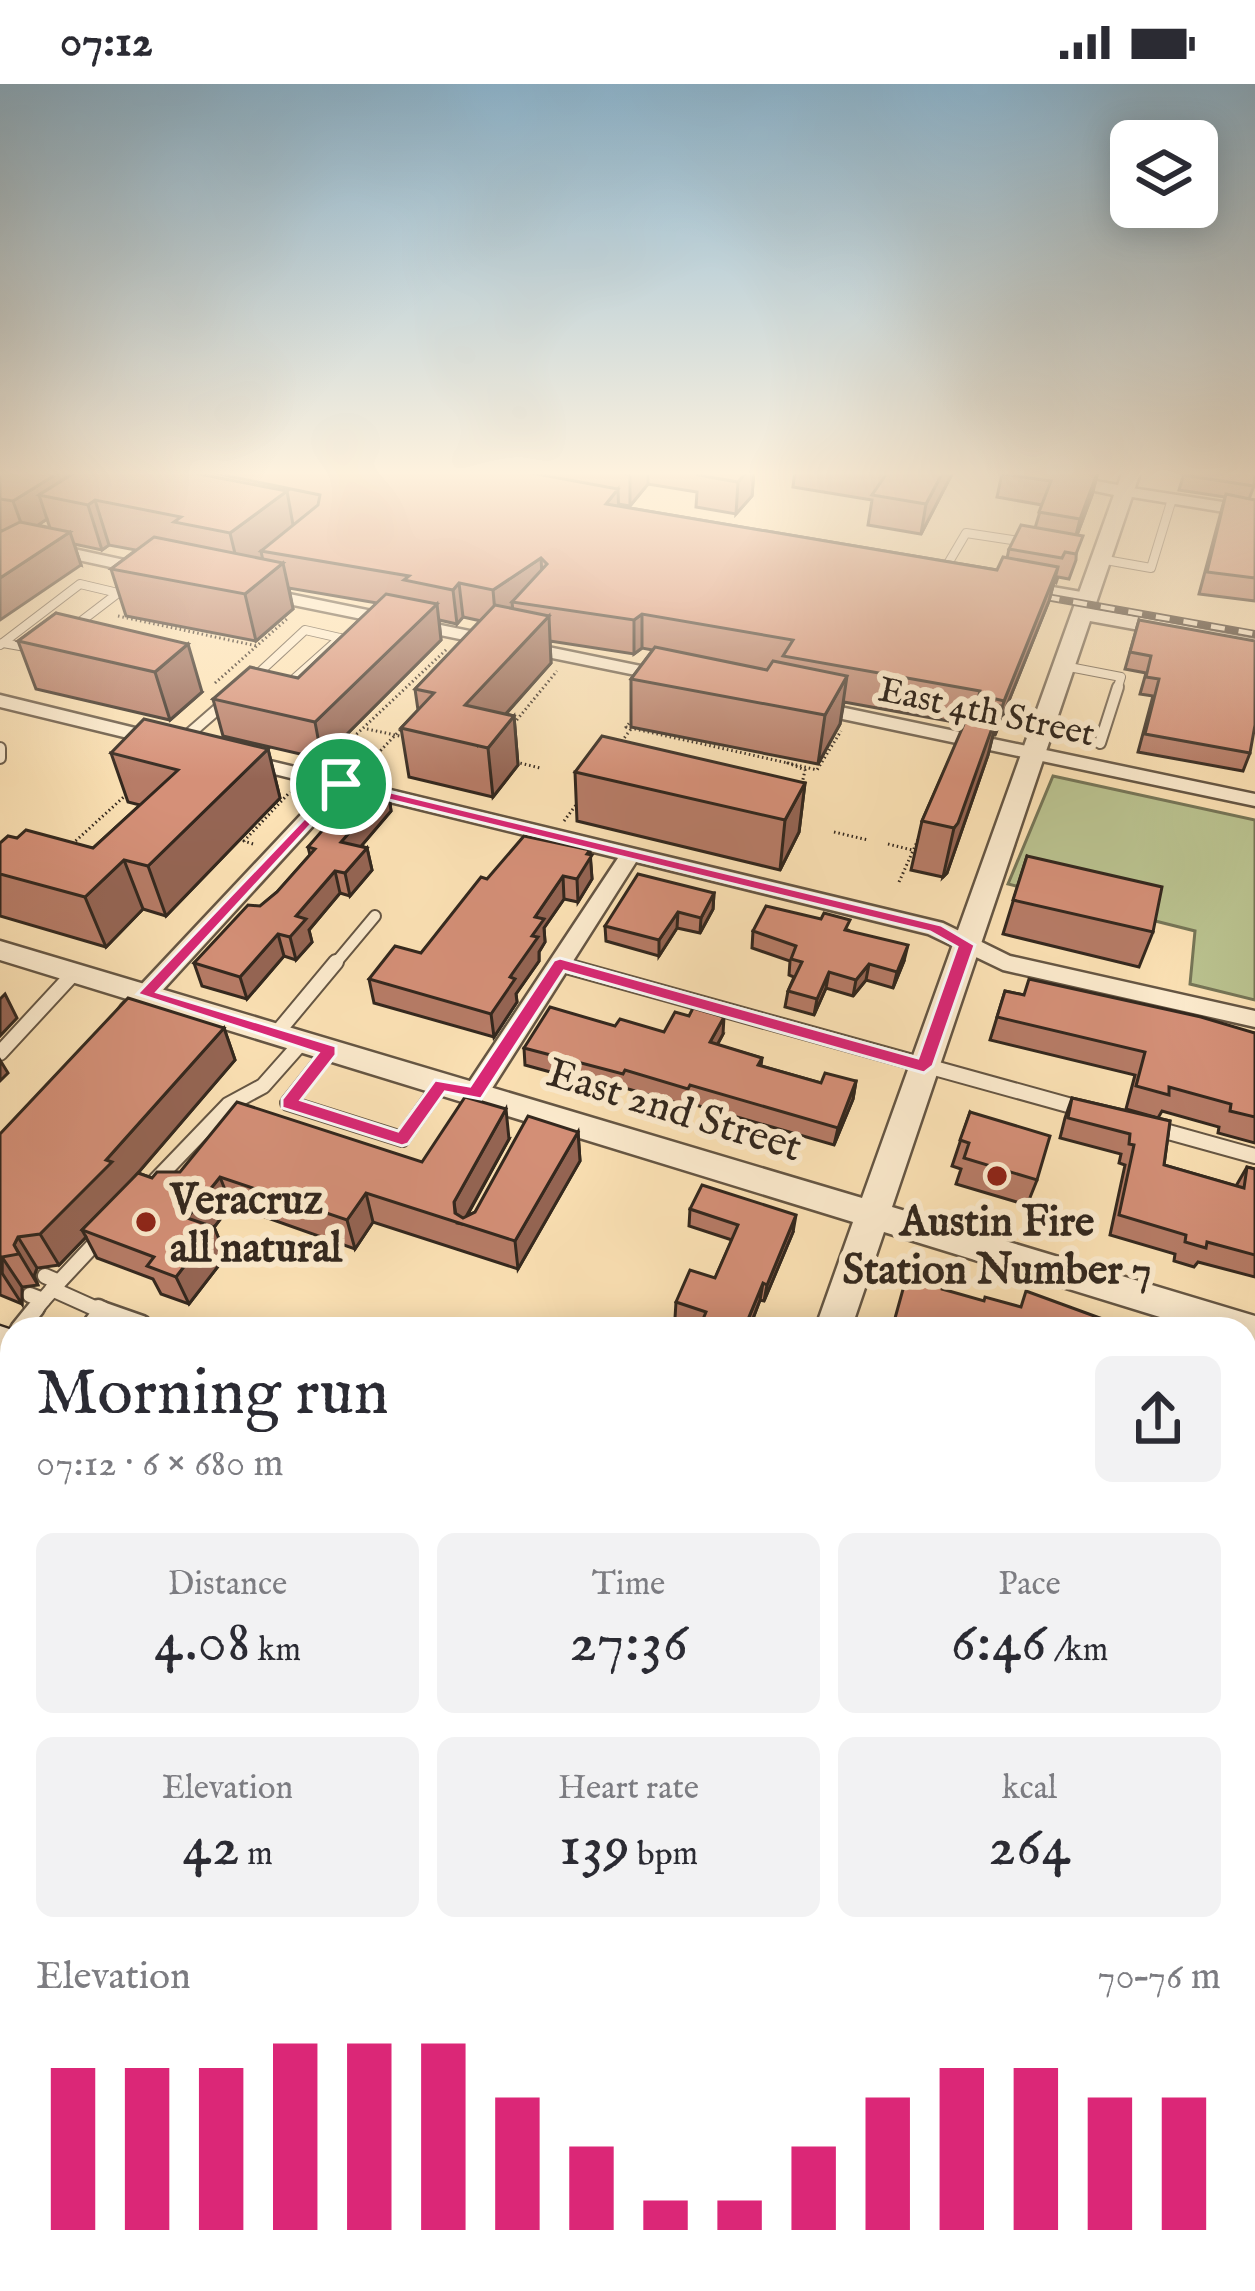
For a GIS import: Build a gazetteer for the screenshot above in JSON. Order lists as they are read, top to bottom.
{
  "streets": {
    "street": ["East 4th Street", "East 2nd Street"]
  },
  "places": ["Austin Fire Station Number 7", "Veracruz all natural"],
  "page": {
    "status": "07:12",
    "heading": ["Morning run", "07:12 · 6 × 680 m"],
    "stats": [
      ["Distance", "4.08 km"],
      ["Time", "27:36"],
      ["Pace", "6:46 /km"],
      ["Elevation", "42 m"],
      ["Heart rate", "139 bpm"],
      ["kcal", "264"]
    ],
    "chart": ["Elevation", "70–76 m"]
  }
}
